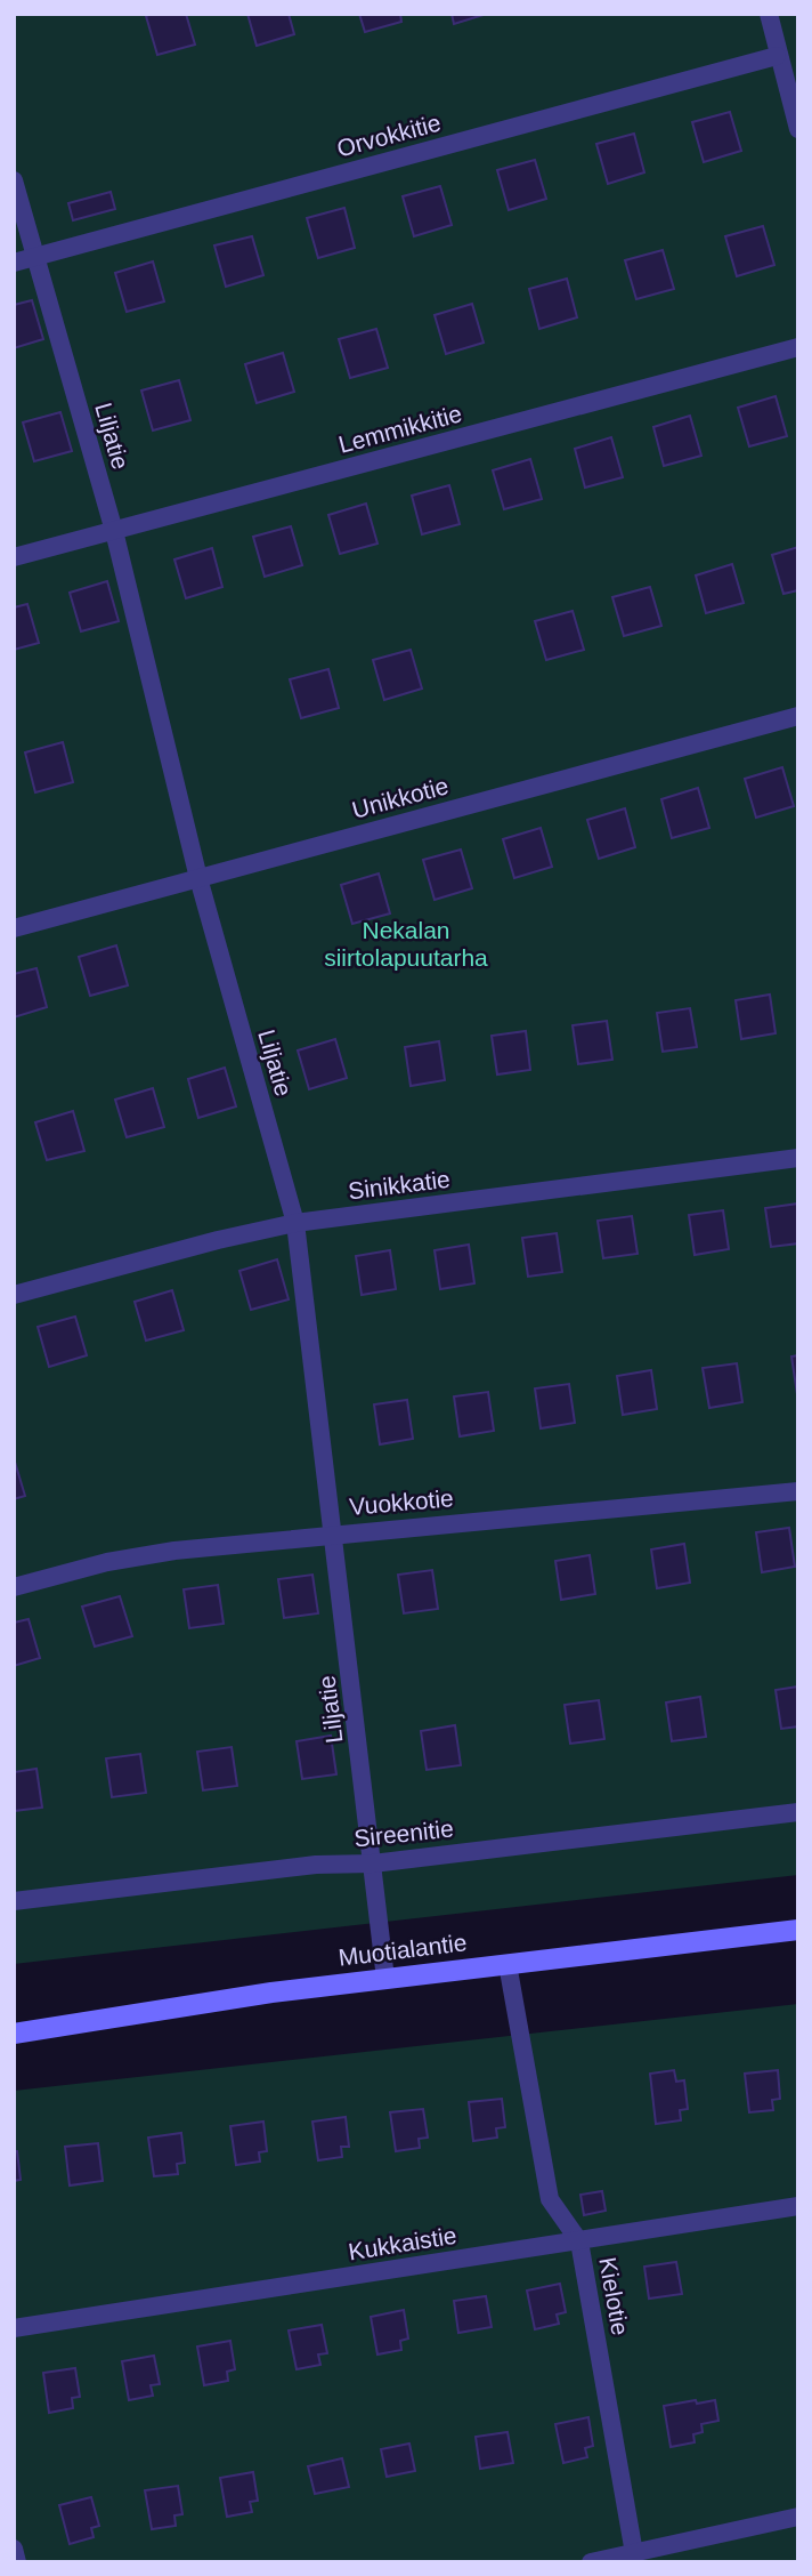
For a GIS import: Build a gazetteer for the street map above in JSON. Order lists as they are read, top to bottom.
{
  "streets": {
    "street": ["Muotialantie"],
    "lane": [
      "Orvokkitie",
      "Lemmikkitie",
      "Liljatie",
      "Unikkotie",
      "Sinikkatie",
      "Vuokkotie",
      "Sireenitie",
      "Kukkaistie",
      "Kielotie"
    ]
  },
  "crossings": [
    ["Orvokkitie", "Liljatie"],
    ["Lemmikkitie", "Liljatie"],
    ["Liljatie", "Unikkotie"],
    ["Liljatie", "Sinikkatie"],
    ["Liljatie", "Vuokkotie"],
    ["Liljatie", "Sireenitie"],
    ["Liljatie", "Muotialantie"],
    ["Muotialantie", "Kielotie"],
    ["Kukkaistie", "Kielotie"]
  ],
  "parks": ["Nekalan siirtolapuutarha"]
}
